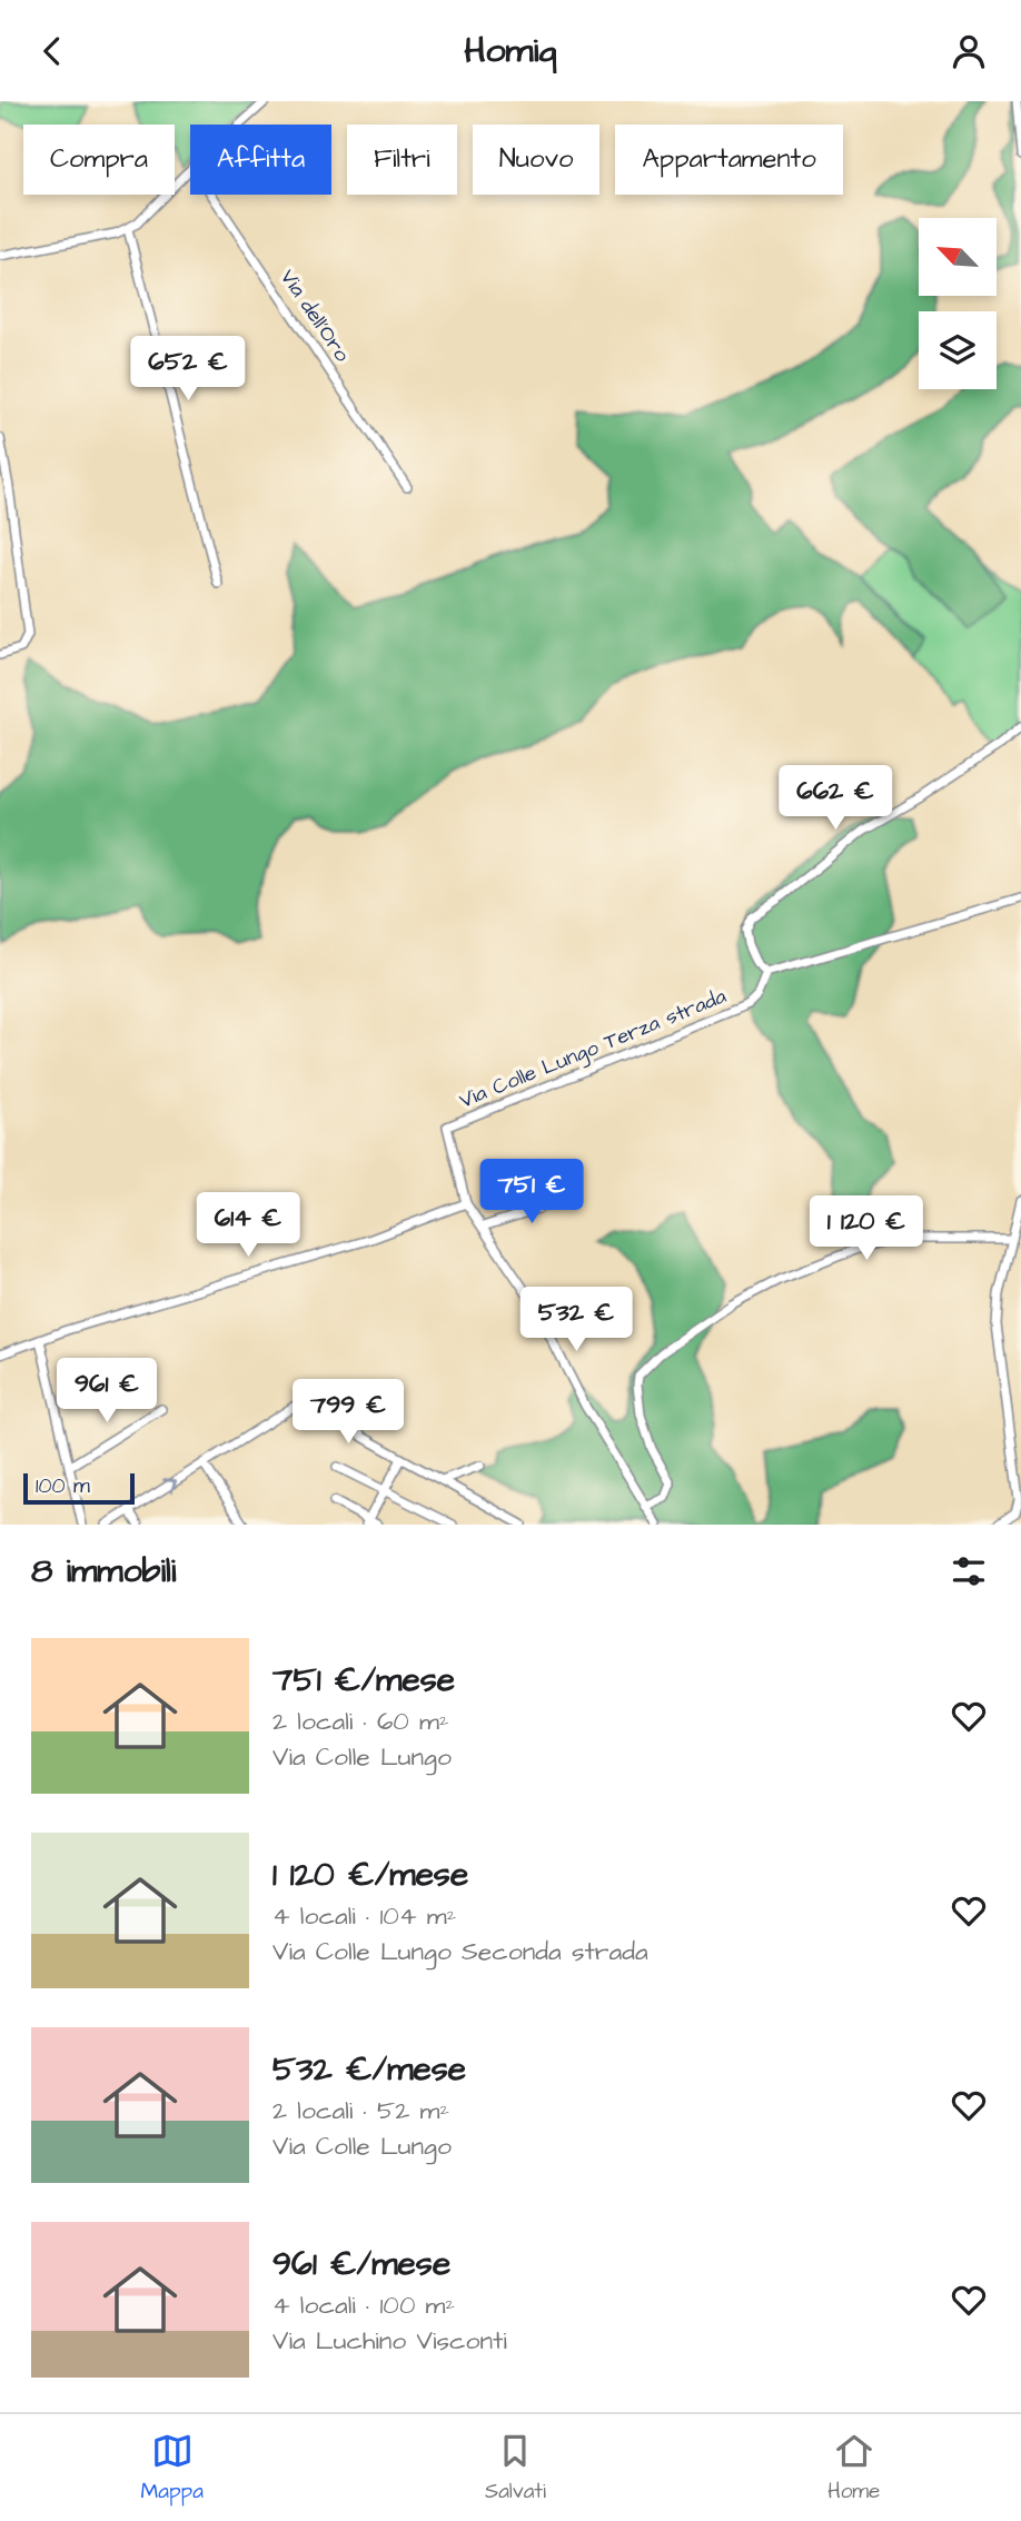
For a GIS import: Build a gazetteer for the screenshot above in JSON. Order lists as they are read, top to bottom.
{
  "streets": {
    "street": ["Via dell'Oro", "Via Colle Lungo Terza strada"]
  },
  "scale_bar": "100 m",
  "north": "top left",
  "page": {
    "header": "Homiq",
    "chip": [
      "Compra",
      "Affitta",
      "Filtri",
      "Nuovo",
      "Appartamento"
    ],
    "price": [
      "652 €",
      "662 €",
      "751 €",
      "614 €",
      "1 120 €",
      "532 €",
      "961 €",
      "799 €"
    ],
    "scale": "100 m",
    "heading": "8 immobili",
    "list": [
      {
        "name": "751 €/mese",
        "note": "2 locali · 60 m² · Via Colle Lungo"
      },
      {
        "name": "1 120 €/mese",
        "note": "4 locali · 104 m² · Via Colle Lungo Seconda strada"
      },
      {
        "name": "532 €/mese",
        "note": "2 locali · 52 m² · Via Colle Lungo"
      },
      {
        "name": "961 €/mese",
        "note": "4 locali · 100 m² · Via Luchino Visconti"
      }
    ],
    "tabs": ["Mappa", "Salvati", "Home"]
  }
}
